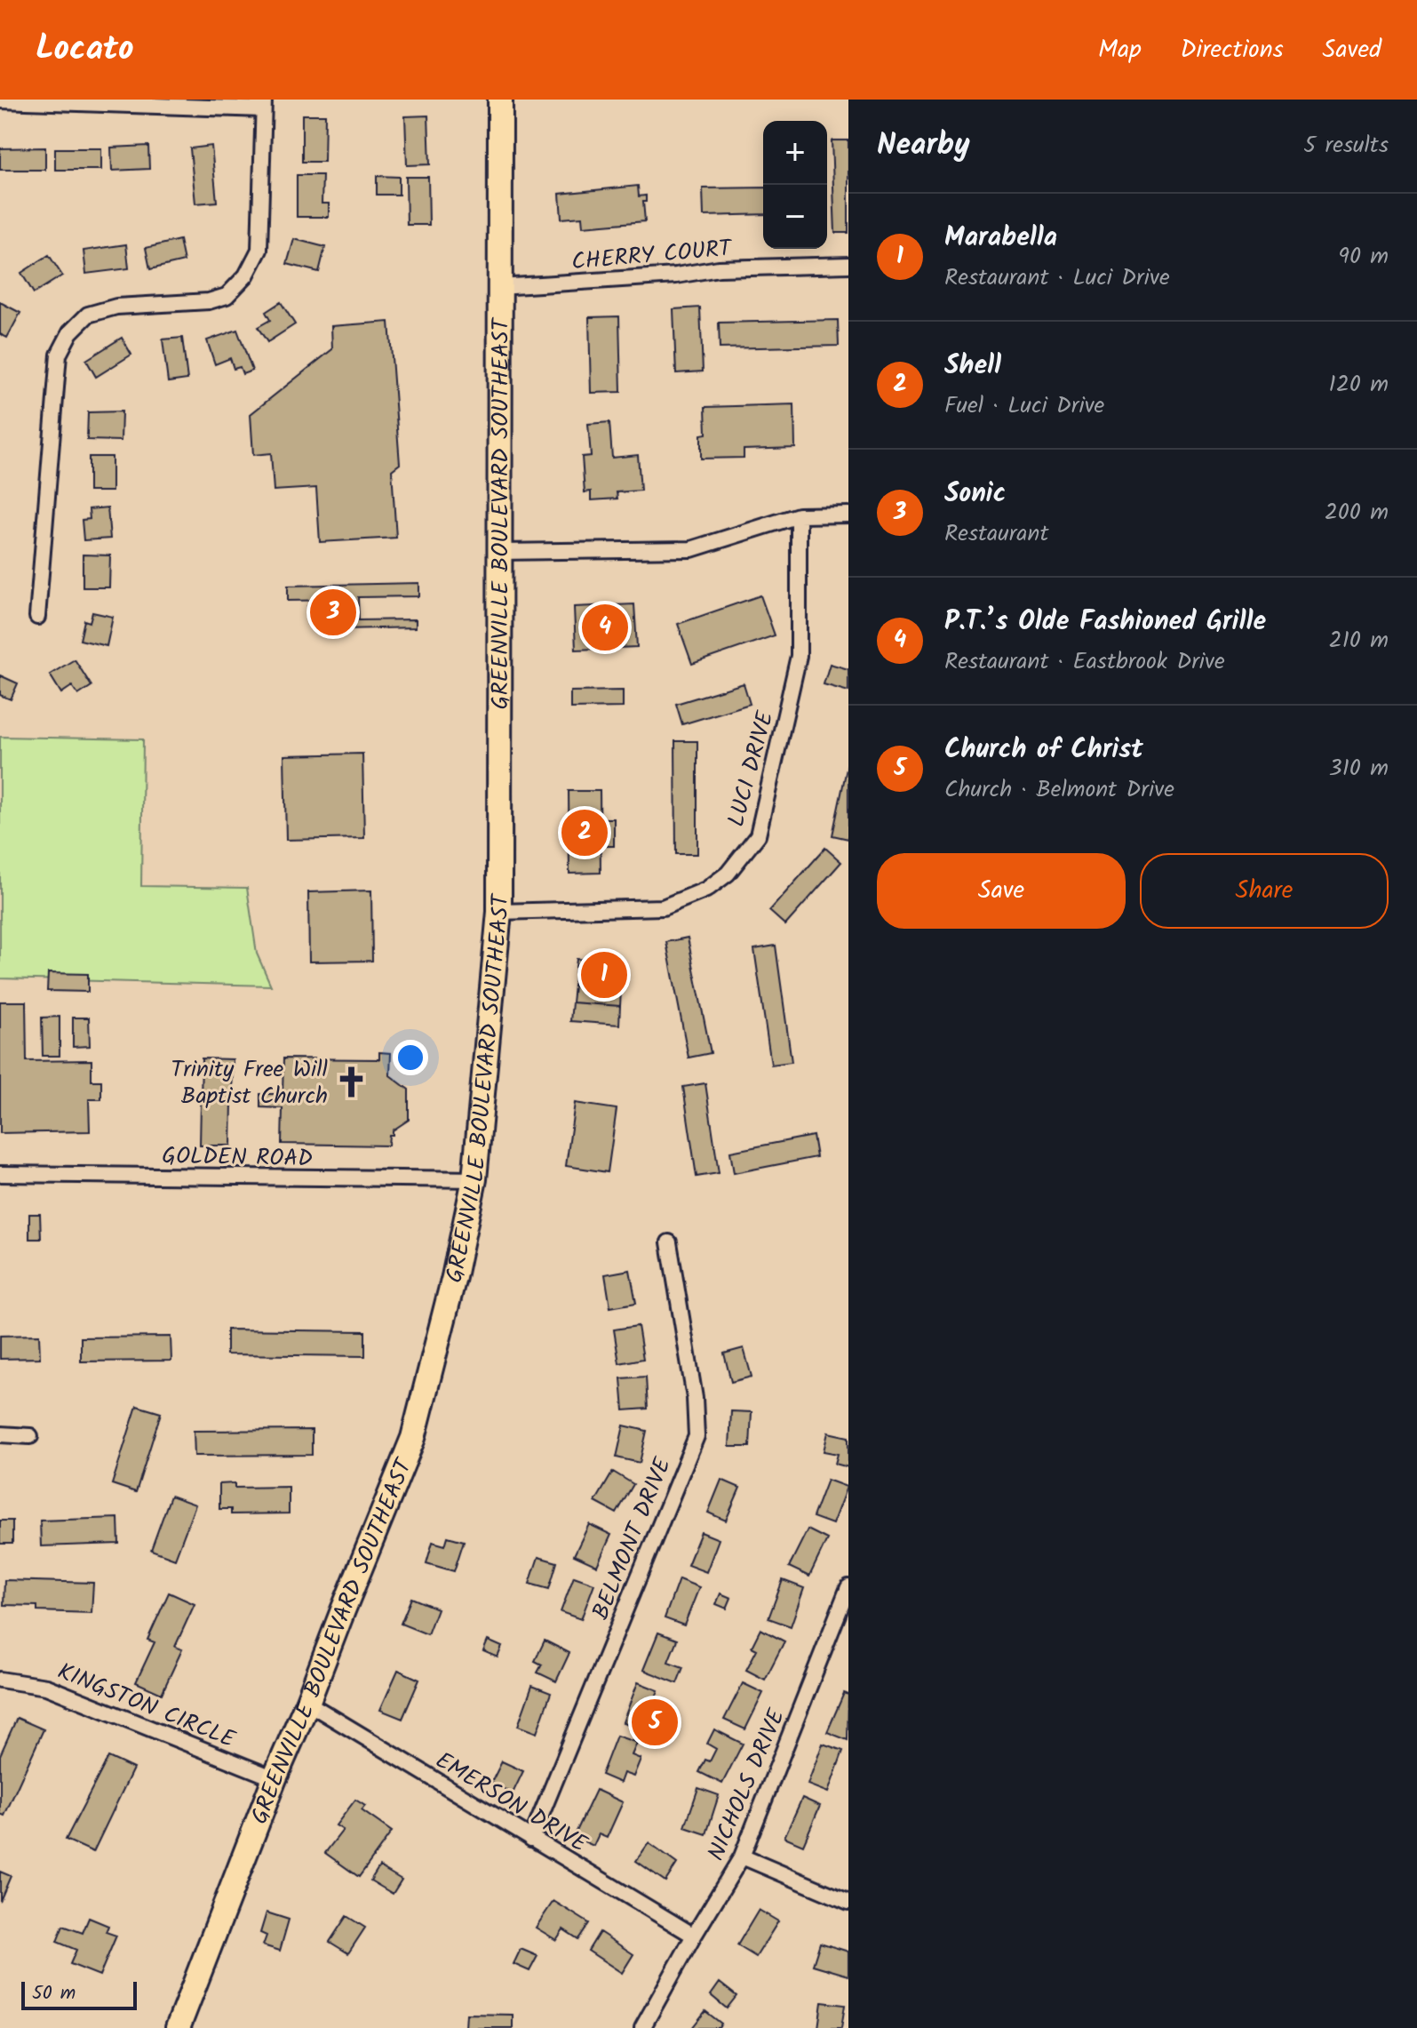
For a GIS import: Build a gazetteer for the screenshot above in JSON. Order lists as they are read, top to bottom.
{
  "streets": {
    "highway": ["GREENVILLE BOULEVARD SOUTHEAST"],
    "street": [
      "CHERRY COURT",
      "LUCI DRIVE",
      "GOLDEN ROAD",
      "BELMONT DRIVE",
      "KINGSTON CIRCLE",
      "NICHOLS DRIVE",
      "EMERSON DRIVE"
    ]
  },
  "crossings": [
    ["CHERRY COURT", "GREENVILLE BOULEVARD SOUTHEAST"],
    ["GREENVILLE BOULEVARD SOUTHEAST", "LUCI DRIVE"],
    ["GREENVILLE BOULEVARD SOUTHEAST", "GOLDEN ROAD"],
    ["GREENVILLE BOULEVARD SOUTHEAST", "KINGSTON CIRCLE"],
    ["GREENVILLE BOULEVARD SOUTHEAST", "EMERSON DRIVE"],
    ["BELMONT DRIVE", "EMERSON DRIVE"],
    ["NICHOLS DRIVE", "EMERSON DRIVE"]
  ],
  "places": {
    "church": ["Trinity Free Will Baptist Church"]
  },
  "scale_bar": "50 m",
  "page": {
    "header": "Locato",
    "nav": ["Map", "Directions", "Saved"],
    "heading": ["Nearby", "5 results"],
    "map_buttons": ["+", "−"],
    "list": [
      {
        "mark": "1",
        "name": "Marabella",
        "note": "Restaurant · Luci Drive",
        "value": "90 m"
      },
      {
        "mark": "2",
        "name": "Shell",
        "note": "Fuel · Luci Drive",
        "value": "120 m"
      },
      {
        "mark": "3",
        "name": "Sonic",
        "note": "Restaurant",
        "value": "200 m"
      },
      {
        "mark": "4",
        "name": "P.T.’s Olde Fashioned Grille",
        "note": "Restaurant · Eastbrook Drive",
        "value": "210 m"
      },
      {
        "mark": "5",
        "name": "Church of Christ",
        "note": "Church · Belmont Drive",
        "value": "310 m"
      }
    ],
    "pins": [
      "3",
      "4",
      "2",
      "1",
      "5"
    ],
    "buttons": ["Save", "Share"],
    "scale": "50 m"
  }
}
